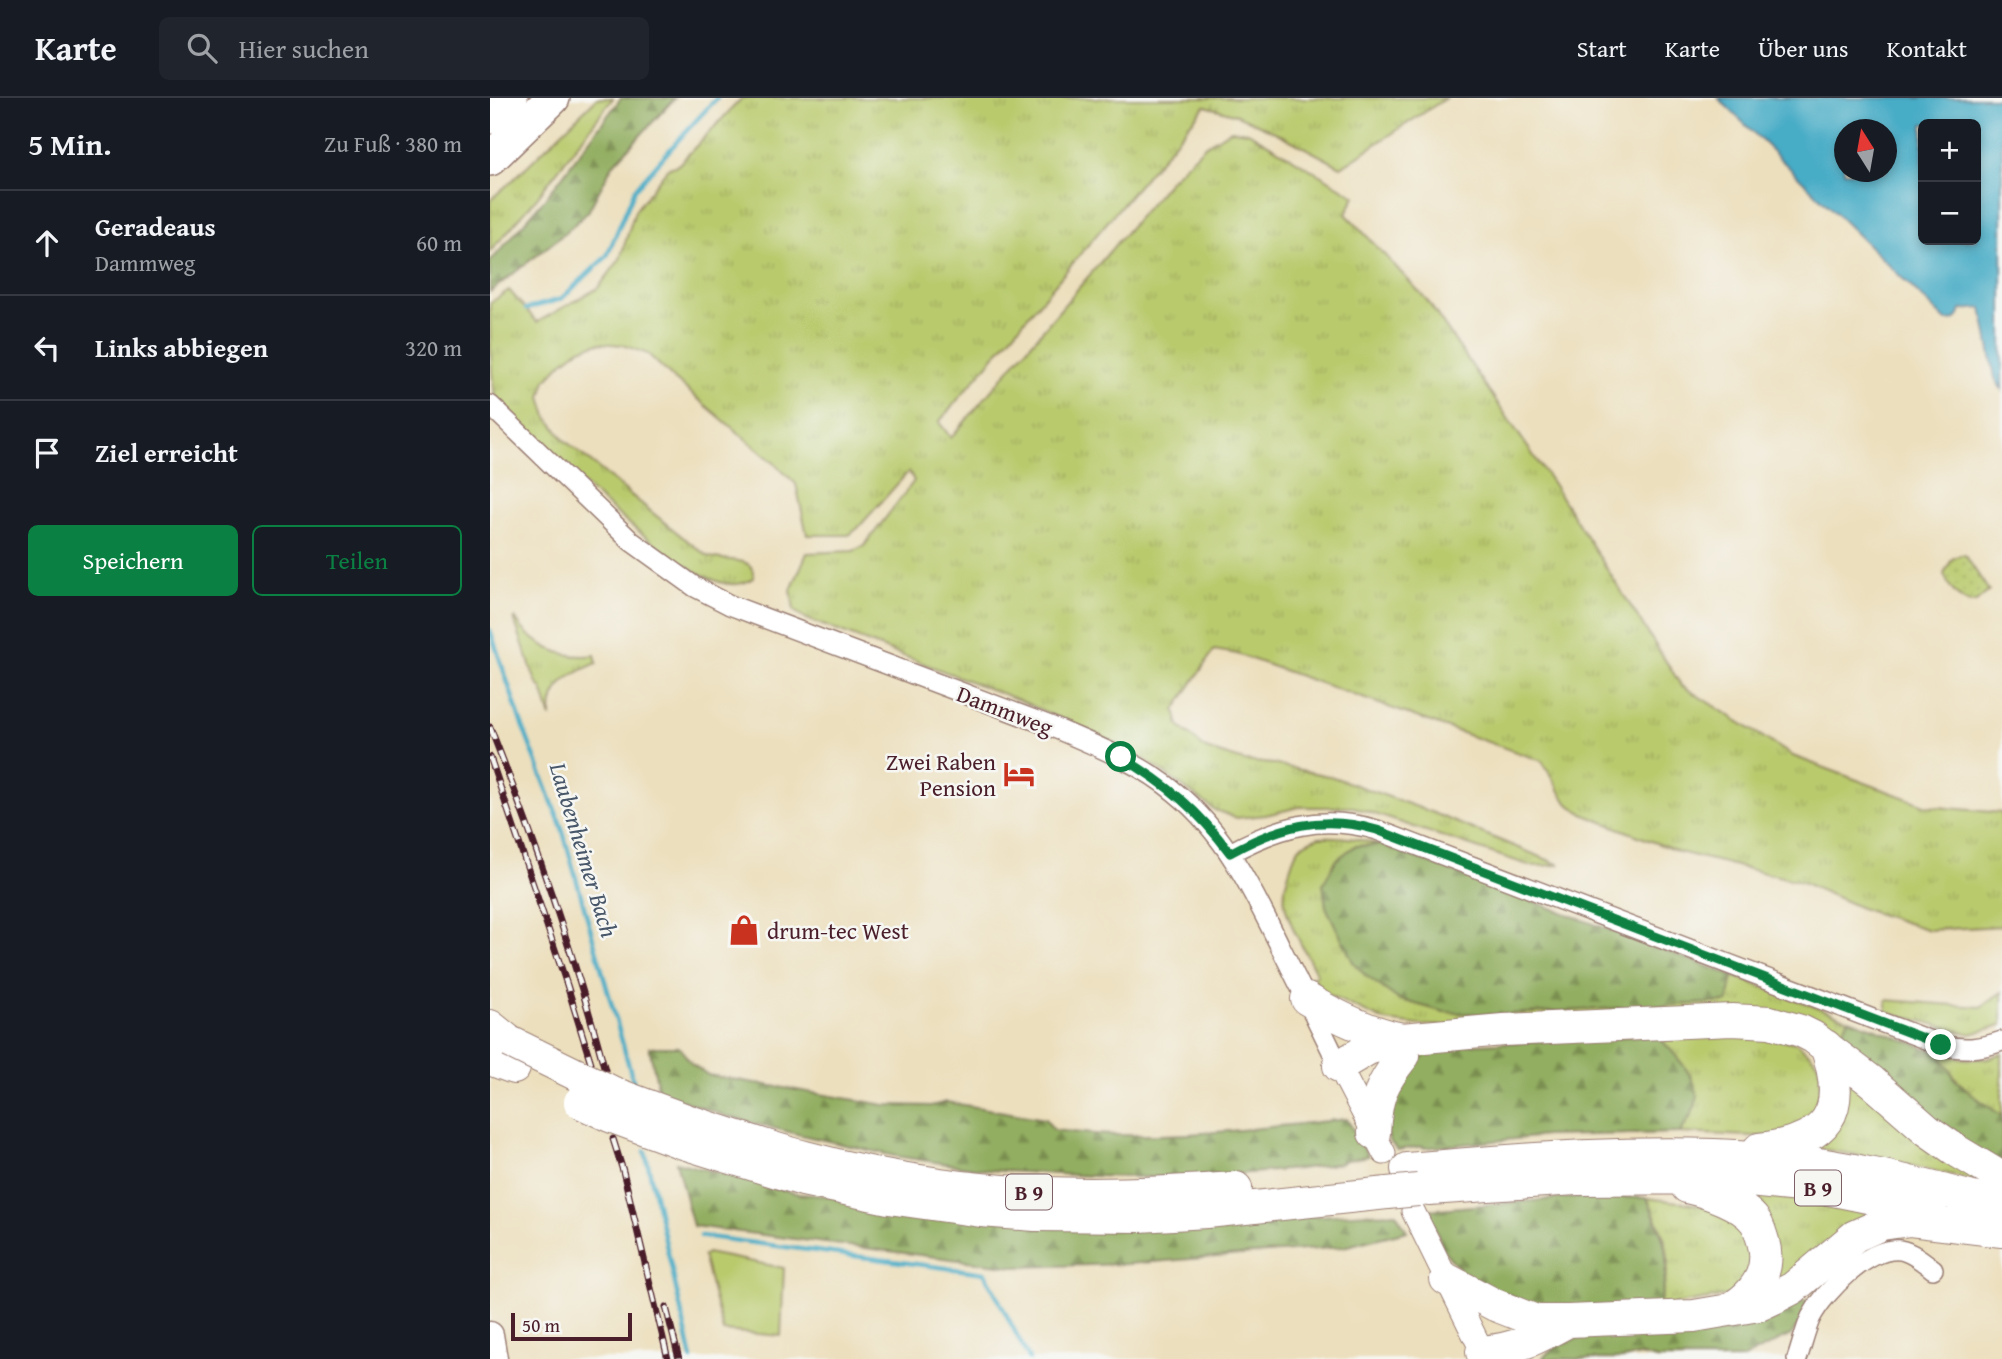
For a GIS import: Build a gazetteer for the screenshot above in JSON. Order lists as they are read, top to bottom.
{
  "streets": {
    "highway": ["B 9"],
    "street": ["Dammweg"]
  },
  "crossings": [
    ["Dammweg", "B 9"]
  ],
  "water": ["Laubenheimer Bach"],
  "places": {
    "hotel": ["Zwei Raben Pension"],
    "shop": ["drum-tec West"]
  },
  "scale_bar": "50 m",
  "north": "top",
  "page": {
    "header": "Karte",
    "search": "Hier suchen",
    "nav": [
      "Start",
      "Karte",
      "Über uns",
      "Kontakt"
    ],
    "heading": ["5 Min.", "Zu Fuß · 380 m"],
    "map_buttons": ["+", "−"],
    "list": [
      ["Geradeaus", "Dammweg", "60 m"],
      ["Links abbiegen", "320 m"],
      "Ziel erreicht"
    ],
    "buttons": ["Speichern", "Teilen"],
    "scale": "50 m"
  }
}
